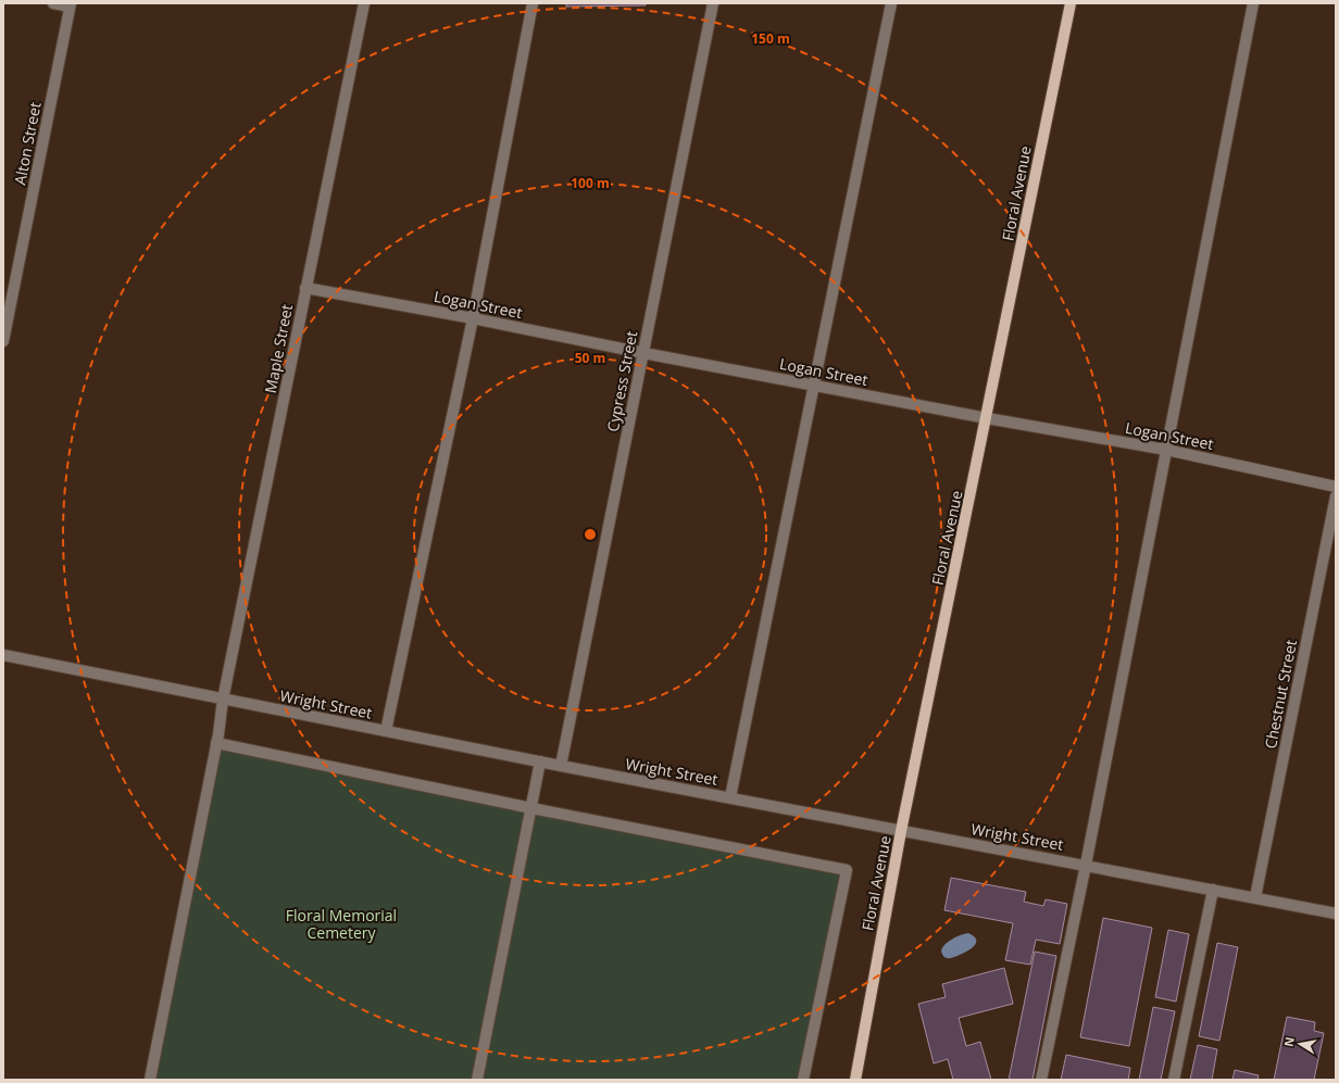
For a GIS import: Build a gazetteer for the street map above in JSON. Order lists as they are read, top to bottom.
{
  "streets": {
    "main road": ["Floral Avenue"],
    "street": [
      "Alton Street",
      "Logan Street",
      "Maple Street",
      "Cypress Street",
      "Chestnut Street",
      "Wright Street"
    ]
  },
  "crossings": [
    ["Floral Avenue", "Logan Street"],
    ["Floral Avenue", "Wright Street"],
    ["Logan Street", "Maple Street"],
    ["Logan Street", "Cypress Street"],
    ["Maple Street", "Wright Street"],
    ["Cypress Street", "Wright Street"],
    ["Chestnut Street", "Wright Street"]
  ],
  "parks": ["Floral Memorial Cemetery"],
  "north": "left",
  "rings": ["150 m", "100 m", "50 m"]
}
